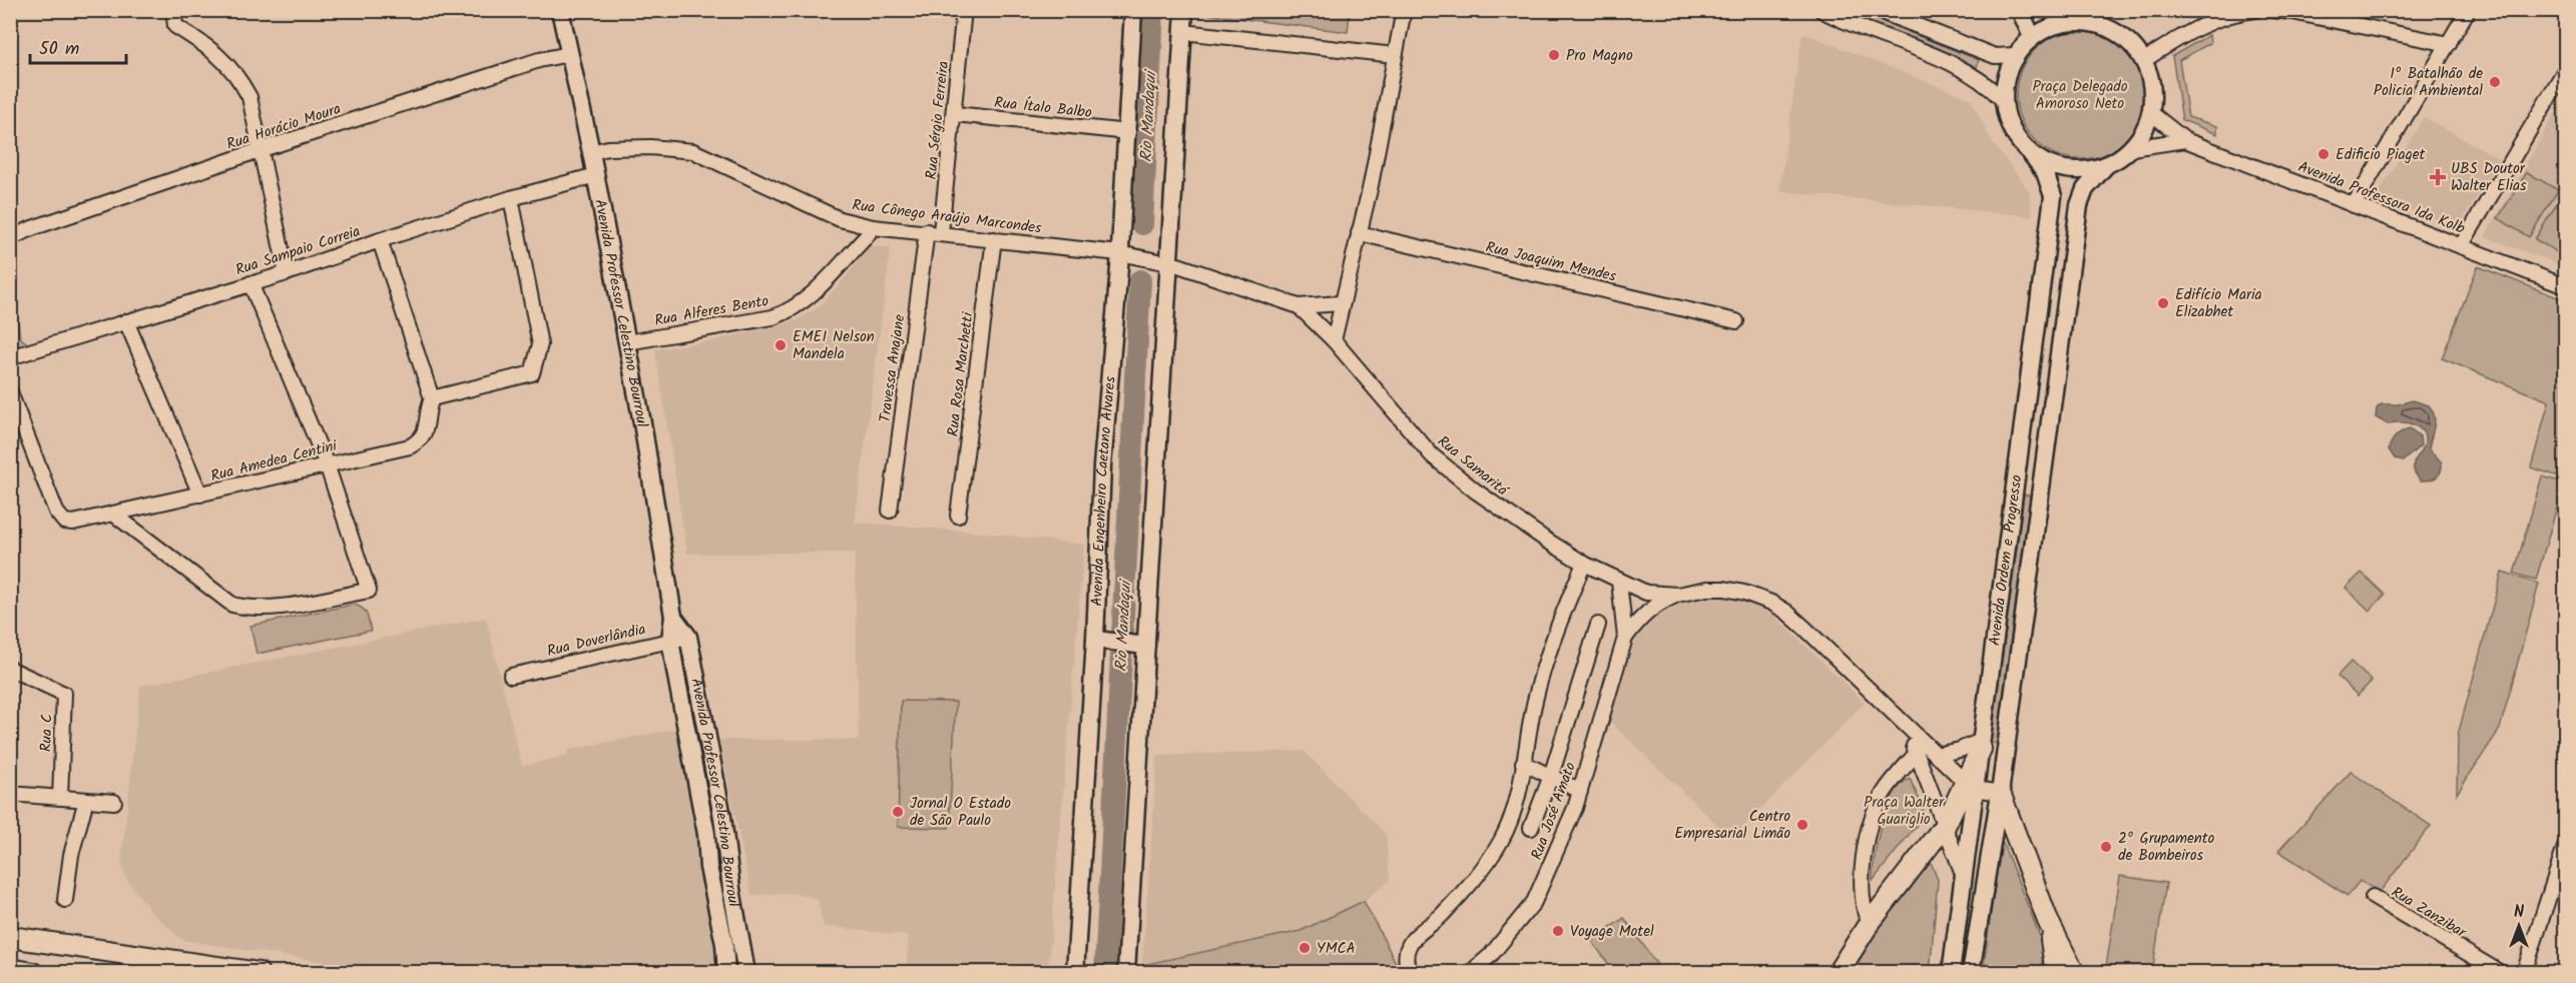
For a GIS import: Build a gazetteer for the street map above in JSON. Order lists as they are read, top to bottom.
{
  "streets": {
    "main road": ["Avenida Professor Celestino Bourroul", "Avenida Engenheiro Caetano Alvares", "Avenida Ordem e Progresso"],
    "street": [
      "Rua Ítalo Balbo",
      "Rua Sérgio Ferreira",
      "Rua Horácio Moura",
      "Avenida Professora Ida Kolb",
      "Rua Cônego Araújo Marcondes",
      "Rua Sampaio Correia",
      "Rua Joaquim Mendes",
      "Rua Alferes Bento",
      "Travessa Anajane",
      "Rua Rosa Marchetti",
      "Rua Amedea Centini",
      "Rua Samaritá",
      "Rua Doverlândia",
      "Rua C",
      "Rua José Amato",
      "Rua Zanzibar"
    ]
  },
  "crossings": [
    ["Rua Ítalo Balbo", "Rua Sérgio Ferreira"],
    ["Rua Ítalo Balbo", "Avenida Engenheiro Caetano Alvares"],
    ["Rua Sérgio Ferreira", "Rua Cônego Araújo Marcondes"],
    ["Rua Sérgio Ferreira", "Travessa Anajane"],
    ["Rua Horácio Moura", "Avenida Professor Celestino Bourroul"],
    ["Avenida Professora Ida Kolb", "Avenida Ordem e Progresso"],
    ["Rua Cônego Araújo Marcondes", "Rua Alferes Bento"],
    ["Rua Cônego Araújo Marcondes", "Avenida Professor Celestino Bourroul"],
    ["Rua Cônego Araújo Marcondes", "Travessa Anajane"],
    ["Rua Cônego Araújo Marcondes", "Rua Rosa Marchetti"],
    ["Rua Cônego Araújo Marcondes", "Rua Samaritá"],
    ["Rua Cônego Araújo Marcondes", "Avenida Engenheiro Caetano Alvares"],
    ["Rua Sampaio Correia", "Avenida Professor Celestino Bourroul"],
    ["Rua Sampaio Correia", "Rua Amedea Centini"],
    ["Rua Alferes Bento", "Avenida Professor Celestino Bourroul"],
    ["Avenida Professor Celestino Bourroul", "Rua Doverlândia"],
    ["Rua Samaritá", "Rua José Amato"]
  ],
  "water": ["Rio Mandaqui"],
  "parks": ["Praça Delegado Amoroso Neto", "Praça Walter Guariglio"],
  "places": {
    "other": [
      "Pro Magno",
      "1º Batalhão de Policia Ambiental",
      "Edificio Piaget",
      "Edifício Maria Elizabhet",
      "EMEI Nelson Mandela",
      "Jornal O Estado de São Paulo",
      "Centro Empresarial Limão",
      "2º Grupamento de Bombeiros",
      "Voyage Motel",
      "YMCA"
    ],
    "health": ["UBS Doutor Walter Elias"]
  },
  "scale_bar": "50 m",
  "north": "top"
}
